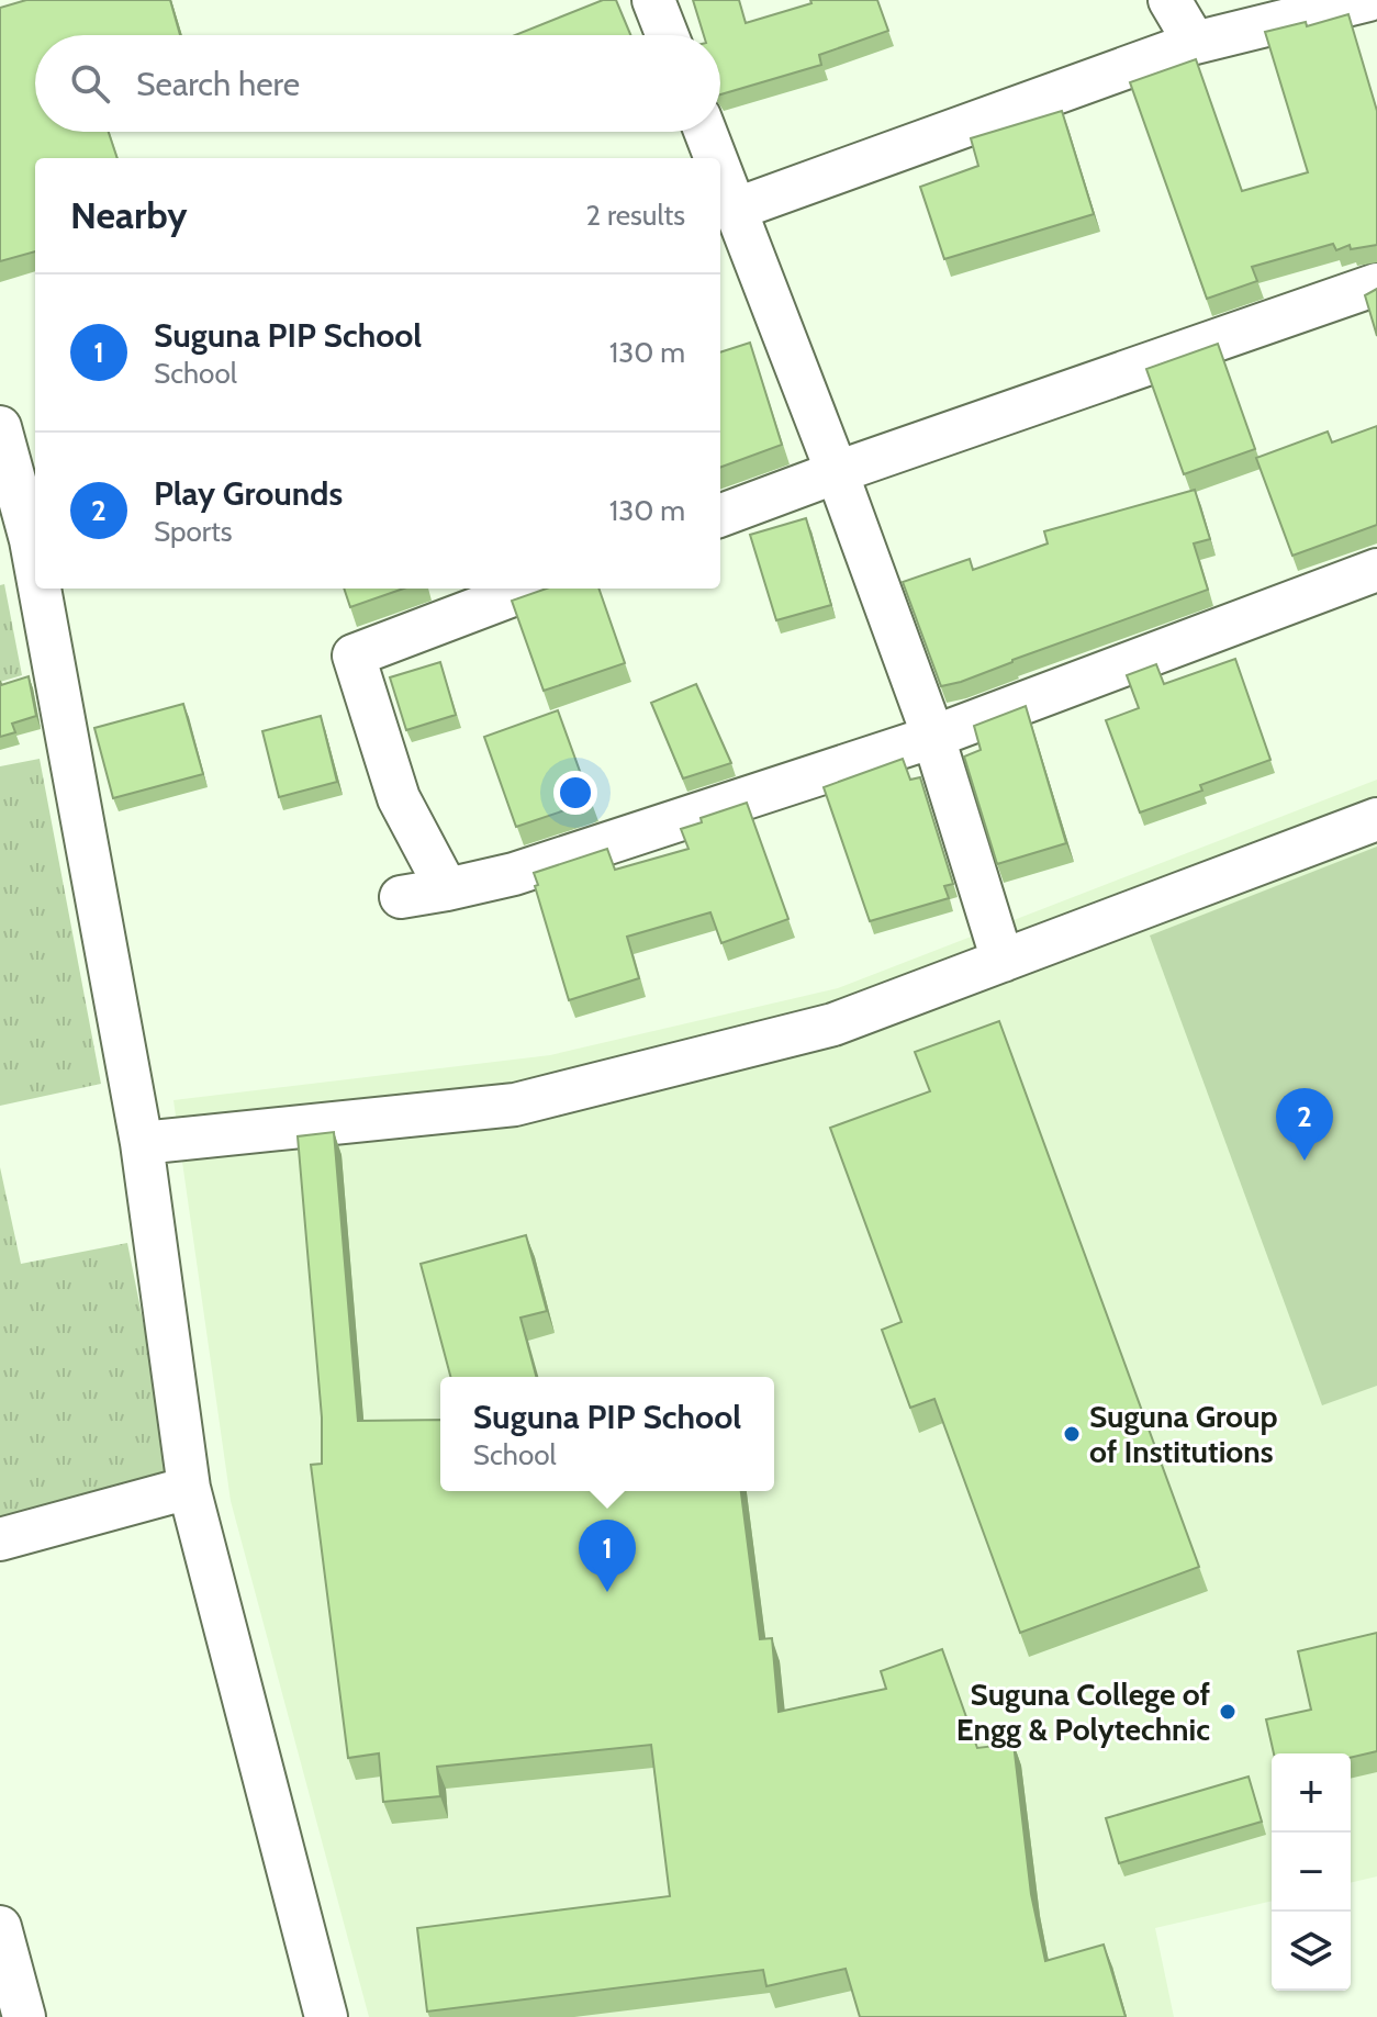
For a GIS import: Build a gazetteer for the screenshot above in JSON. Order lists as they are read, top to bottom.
{
  "places": ["Suguna Group of Institutions", "Suguna College of Engg & Polytechnic"],
  "page": {
    "search": "Search here",
    "heading": ["Nearby", "2 results"],
    "list": [
      {
        "mark": "1",
        "name": "Suguna PIP School",
        "note": "School",
        "value": "130 m"
      },
      {
        "mark": "2",
        "name": "Play Grounds",
        "note": "Sports",
        "value": "130 m"
      }
    ],
    "pins": ["2", "1"],
    "popup": ["Suguna PIP School", "School"],
    "map_buttons": ["+", "−"]
  }
}
